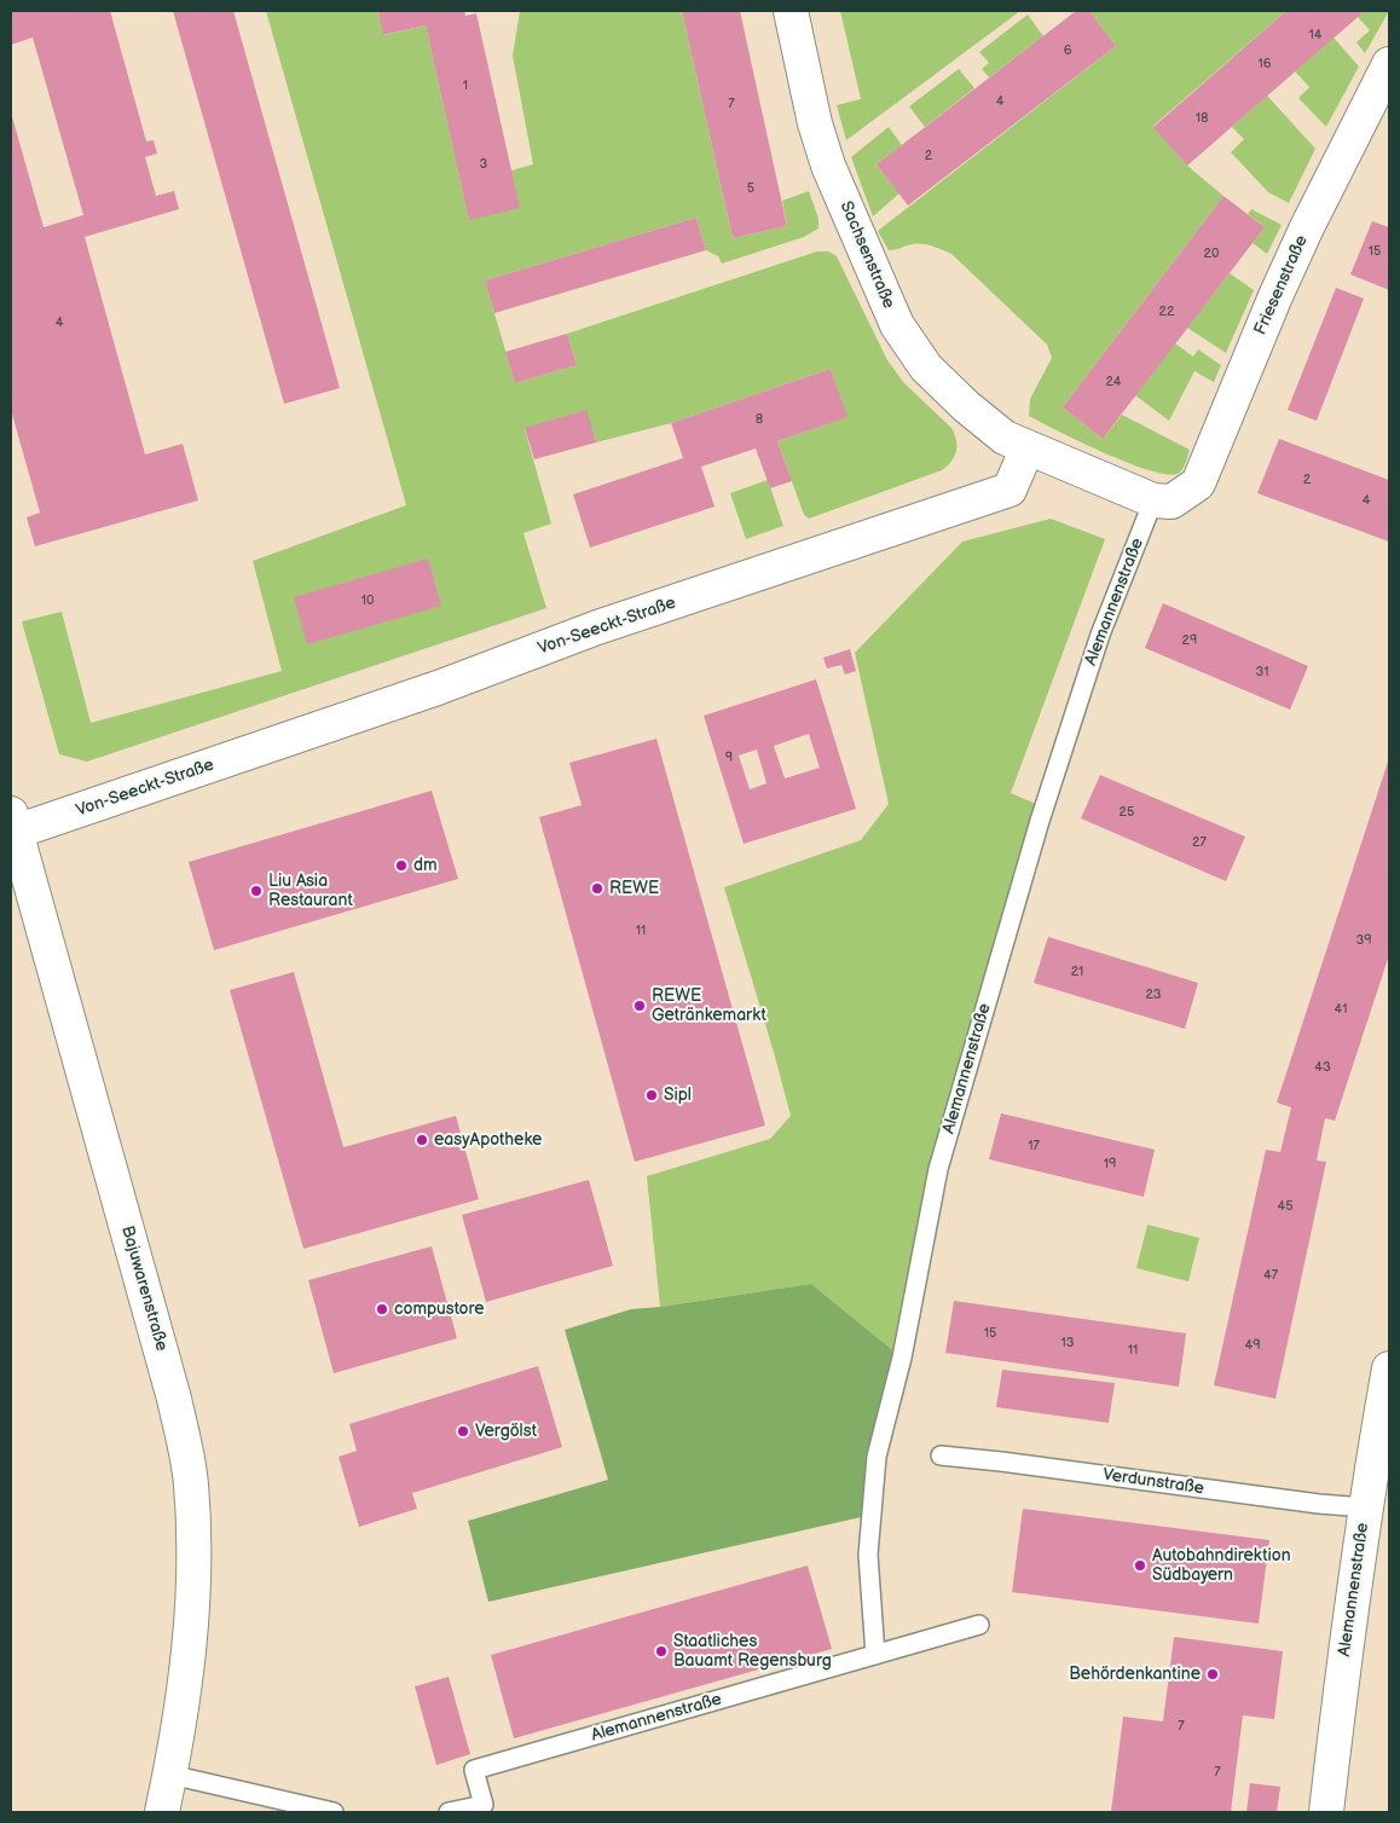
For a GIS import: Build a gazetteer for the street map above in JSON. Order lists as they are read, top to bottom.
{
  "streets": {
    "street": [
      "Sachsenstraße",
      "Friesenstraße",
      "Alemannenstraße",
      "Von-Seeckt-Straße",
      "Bajuwarenstraße"
    ],
    "lane": ["Verdunstraße"]
  },
  "crossings": [
    ["Sachsenstraße", "Von-Seeckt-Straße"],
    ["Friesenstraße", "Alemannenstraße"],
    ["Alemannenstraße", "Verdunstraße"],
    ["Von-Seeckt-Straße", "Bajuwarenstraße"]
  ],
  "places": [
    "dm",
    "REWE",
    "Liu Asia Restaurant",
    "REWE Getränkemarkt",
    "Sipl",
    "easyApotheke",
    "compustore",
    "Vergölst",
    "Autobahndirektion Südbayern",
    "Staatliches Bauamt Regensburg",
    "Behördenkantine"
  ],
  "house_numbers": [
    "14",
    "6",
    "16",
    "1",
    "4",
    "7",
    "18",
    "2",
    "3",
    "5",
    "15",
    "20",
    "22",
    "4",
    "24",
    "8",
    "2",
    "4",
    "10",
    "29",
    "31",
    "9",
    "25",
    "27",
    "11",
    "39",
    "21",
    "23",
    "41",
    "43",
    "17",
    "19",
    "45",
    "47",
    "15",
    "13",
    "49",
    "11",
    "7",
    "7"
  ]
}
